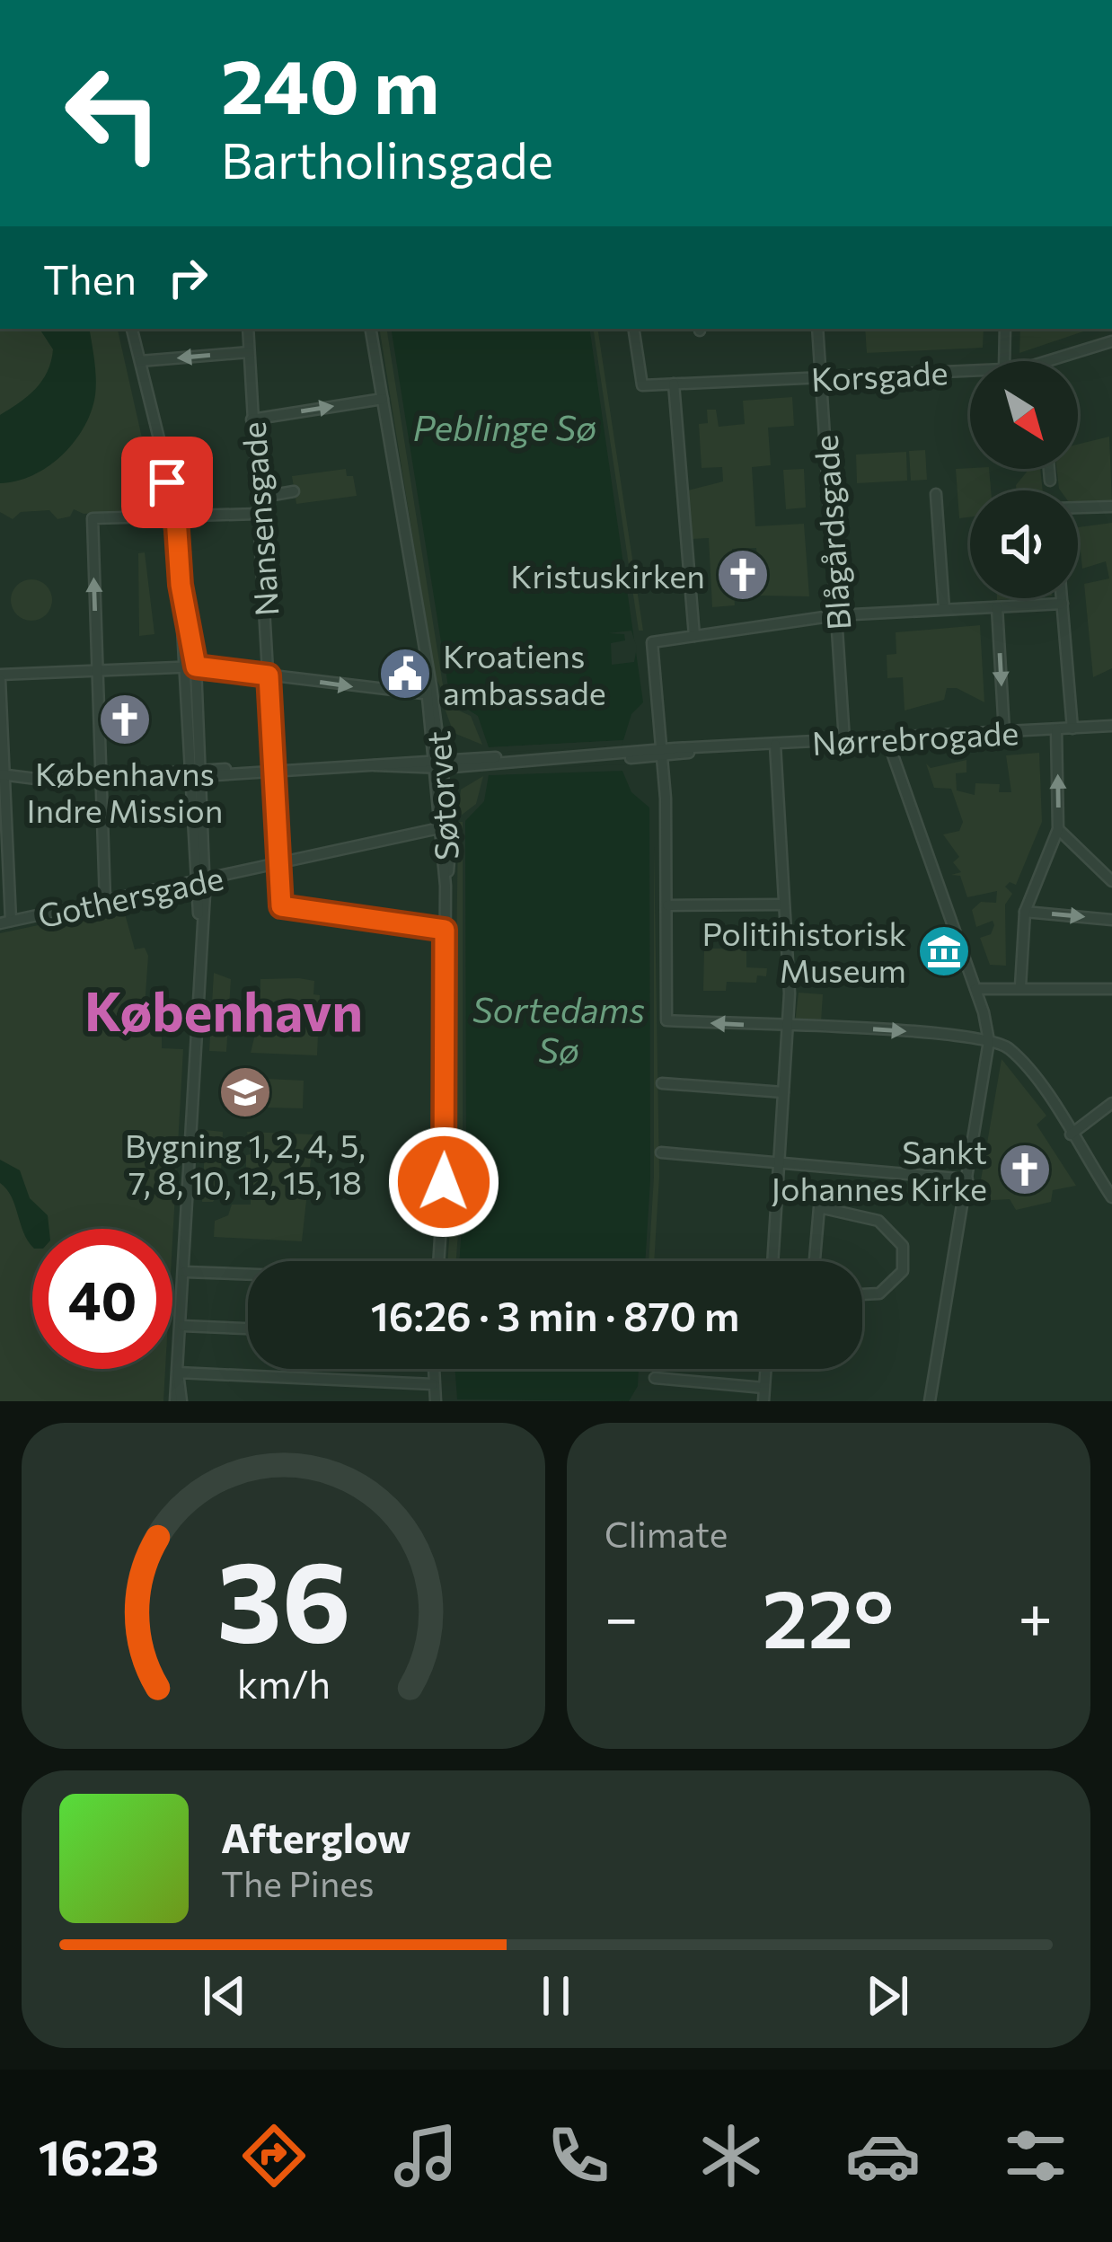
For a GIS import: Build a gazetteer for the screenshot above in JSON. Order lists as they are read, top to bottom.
{
  "streets": {
    "street": [
      "Korsgade",
      "Nansensgade",
      "Blågårdsgade",
      "Nørrebrogade",
      "Søtorvet",
      "Gothersgade"
    ]
  },
  "crossings": [
    ["Korsgade", "Blågårdsgade"],
    ["Nansensgade", "Nørrebrogade"],
    ["Nansensgade", "Søtorvet"],
    ["Nansensgade", "Gothersgade"],
    ["Blågårdsgade", "Nørrebrogade"],
    ["Nørrebrogade", "Søtorvet"],
    ["Søtorvet", "Gothersgade"]
  ],
  "districts": ["København"],
  "water": ["Peblinge Sø", "Sortedams Sø"],
  "places": {
    "church": ["Kristuskirken", "Københavns Indre Mission", "Sankt Johannes Kirke"],
    "public building": ["Kroatiens ambassade"],
    "museum": ["Politihistorisk Museum"],
    "school or university": ["Bygning 1, 2, 4, 5, 7, 8, 10, 12, 15, 18"]
  },
  "north": "bottom right",
  "page": {
    "turn": ["240 m", "Bartholinsgade"],
    "then": "Then",
    "limit": "40",
    "trip": "16:26 · 3 min · 870 m",
    "tile": "Climate",
    "heat": ["−", "22°", "+"],
    "song": ["Afterglow", "The Pines"],
    "tabs": "16:23",
    "gauge": ["36", "km/h"]
  }
}
